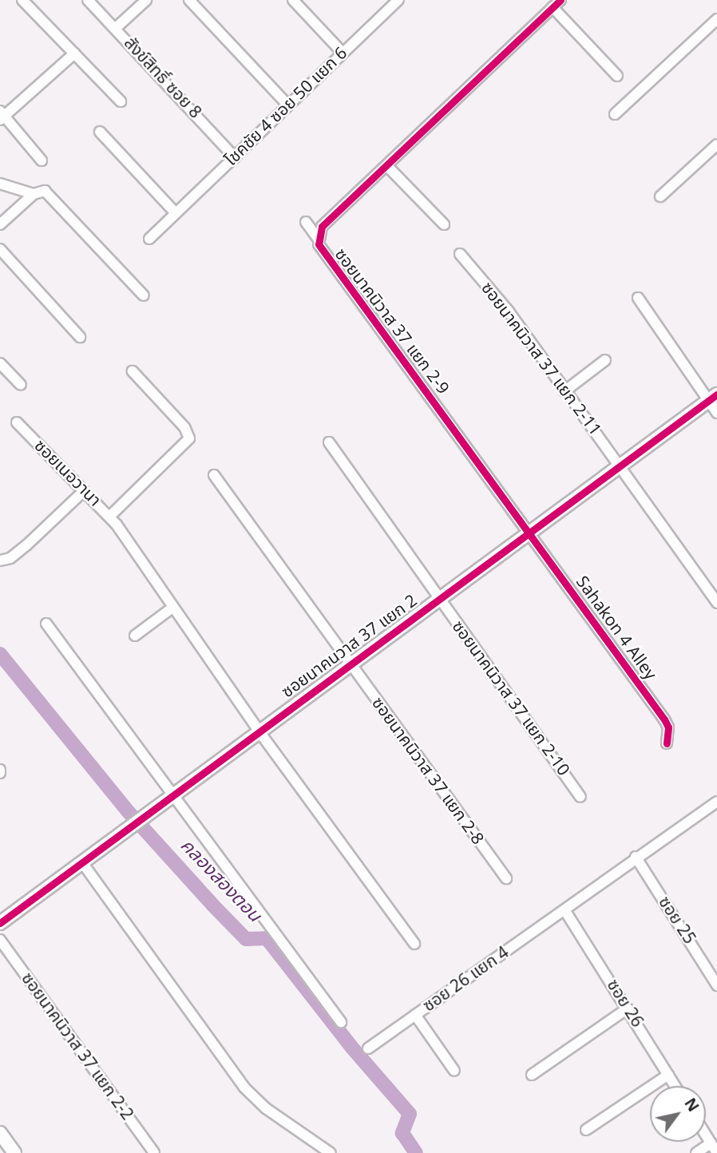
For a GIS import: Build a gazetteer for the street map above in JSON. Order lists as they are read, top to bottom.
{
  "streets": {
    "street": [
      "สังข์สิทธิ์ ซอย 8",
      "โชคชัย 4 ซอย 50 แยก 6",
      "ซอยนาคนิวาส 37 แยก 2-9",
      "ซอยนาคนิวาส 37 แยก 2-11",
      "ซอยเนอวานา",
      "Sahakon 4 Alley",
      "ซอยนาคนวาส 37 แยก 2",
      "ซอยนาคนิวาส 37 แยก 2-10",
      "ซอยนาคนิวาส 37 แยก 2-8",
      "ซอย 25",
      "ซอย 26 แยก 4",
      "ซอย 26",
      "ซอยนาคนิวาส 37 แยก 2-2"
    ]
  },
  "crossings": [
    ["สังข์สิทธิ์ ซอย 8", "โชคชัย 4 ซอย 50 แยก 6"],
    ["ซอยนาคนิวาส 37 แยก 2-9", "Sahakon 4 Alley"],
    ["ซอยนาคนิวาส 37 แยก 2-9", "ซอยนาคนวาส 37 แยก 2"],
    ["ซอยนาคนิวาส 37 แยก 2-11", "ซอยนาคนวาส 37 แยก 2"],
    ["ซอยเนอวานา", "ซอยนาคนวาส 37 แยก 2"],
    ["Sahakon 4 Alley", "ซอยนาคนวาส 37 แยก 2"],
    ["ซอยนาคนวาส 37 แยก 2", "ซอยนาคนิวาส 37 แยก 2-10"],
    ["ซอยนาคนวาส 37 แยก 2", "ซอยนาคนิวาส 37 แยก 2-8"],
    ["ซอย 25", "ซอย 26 แยก 4"],
    ["ซอย 26 แยก 4", "ซอย 26"]
  ],
  "water": ["คลองสองตอน"],
  "north": "top right"
}
